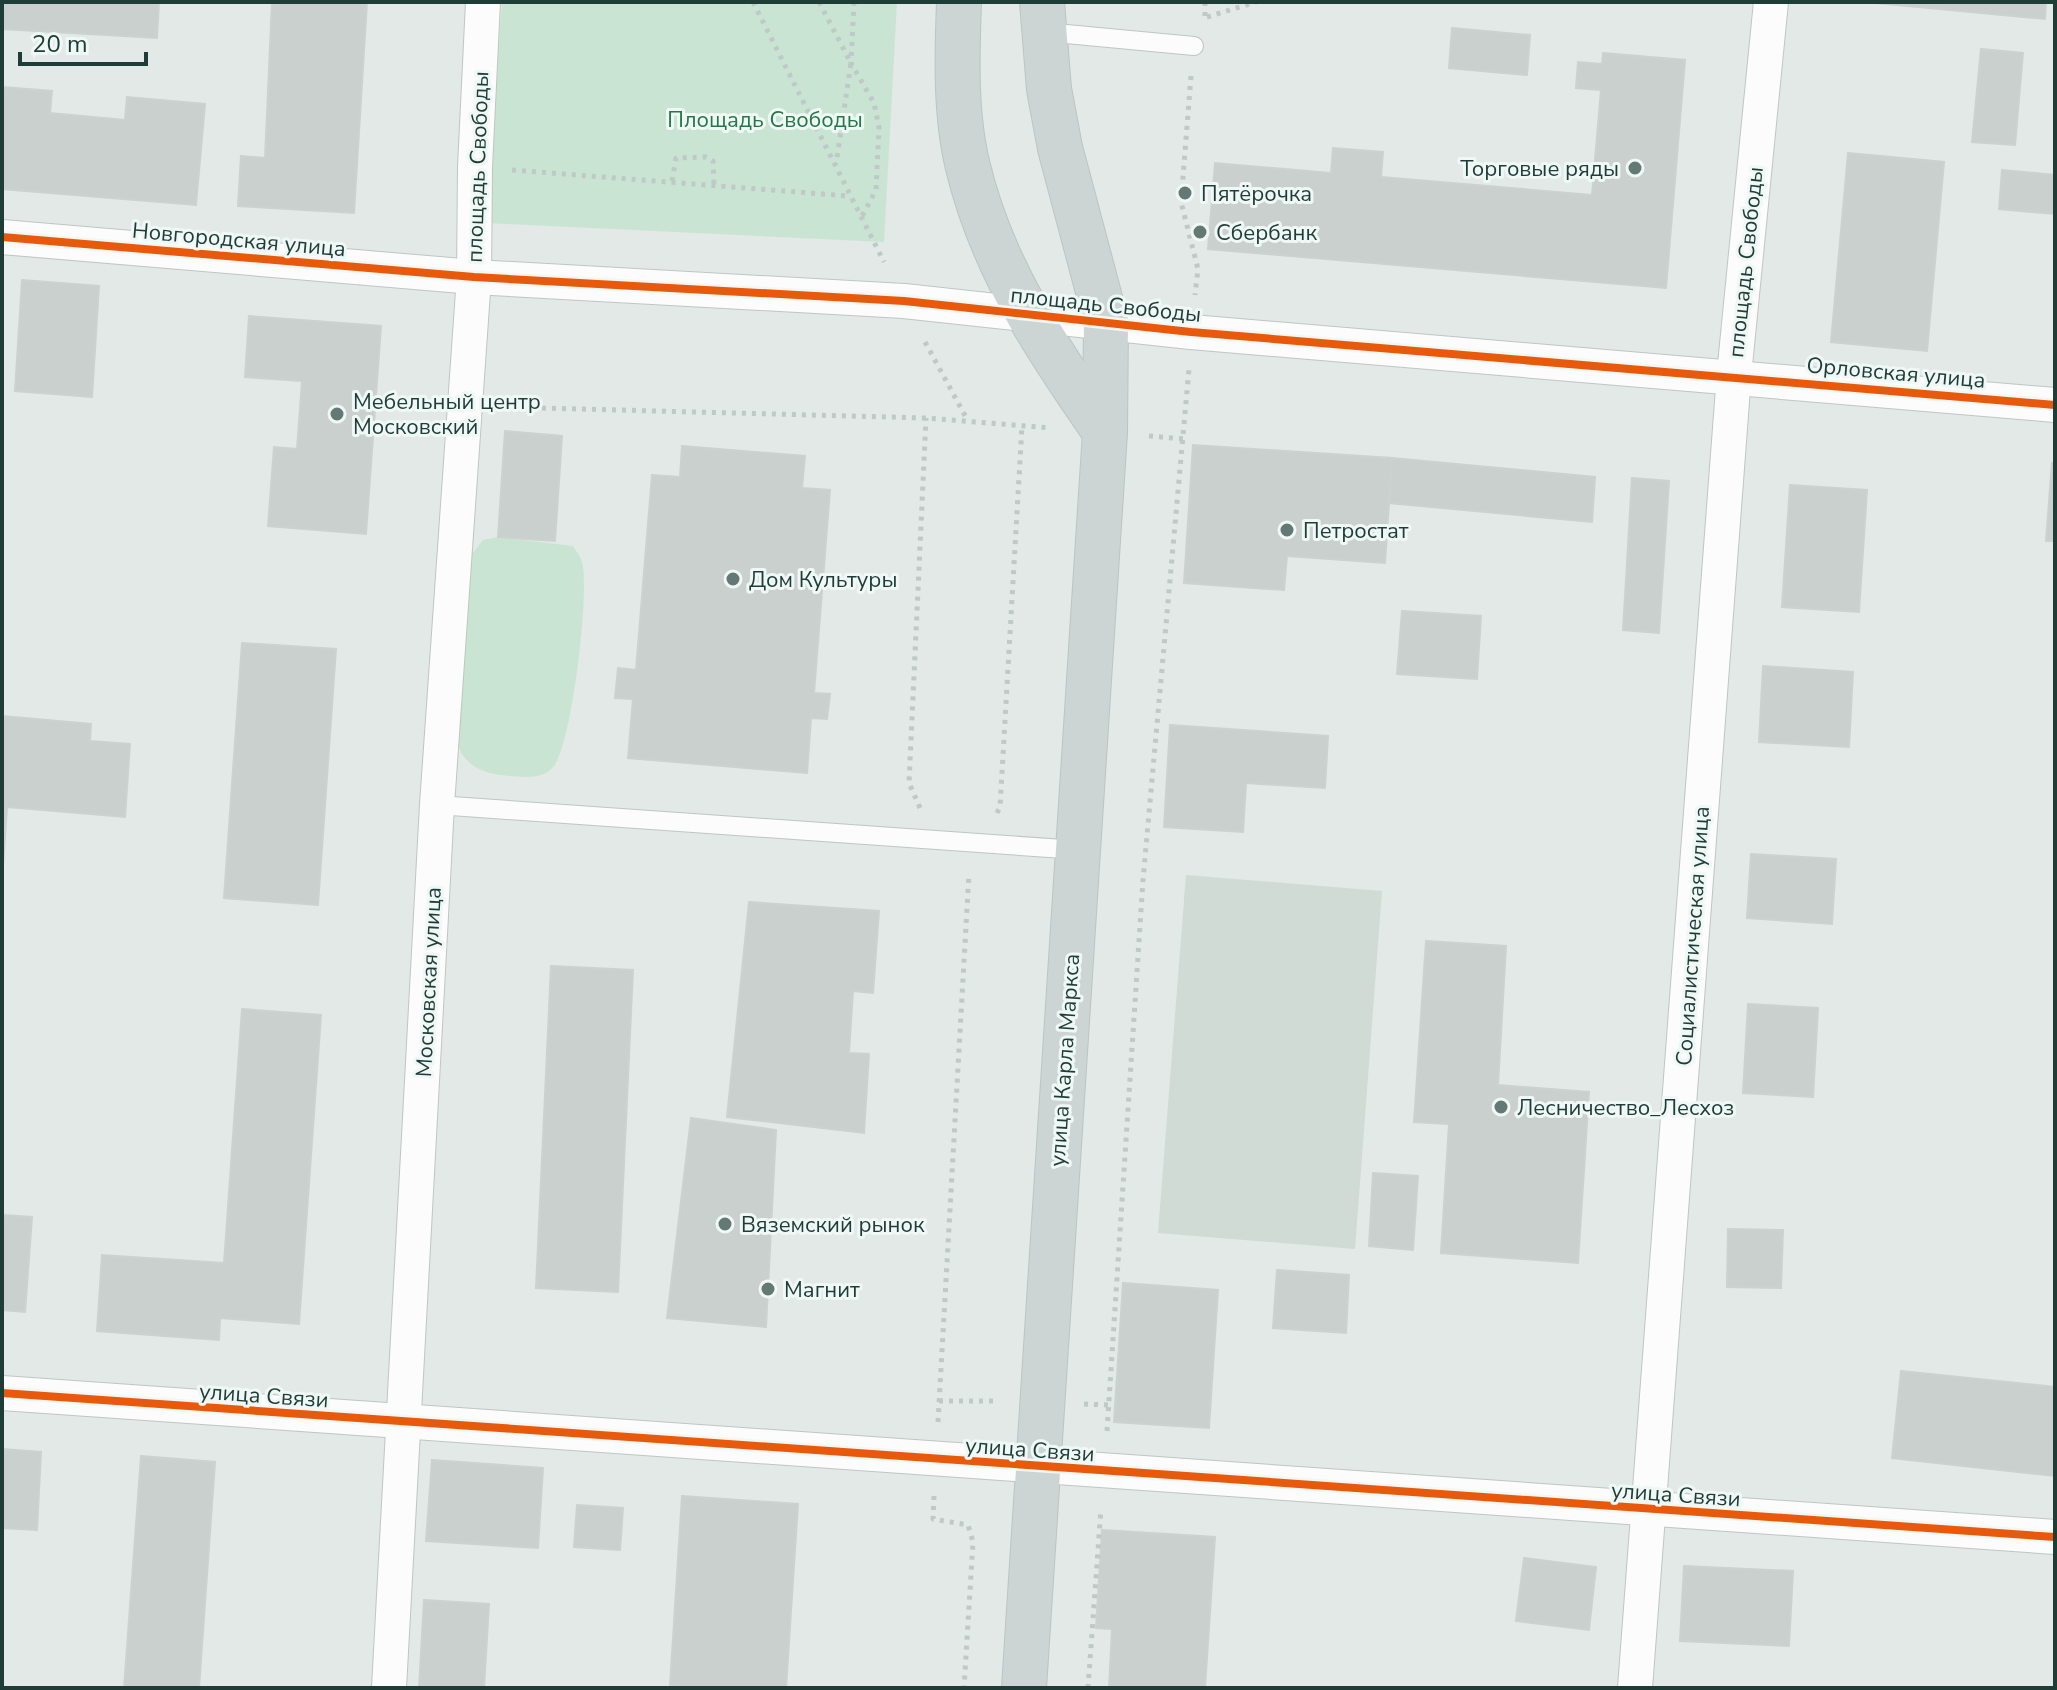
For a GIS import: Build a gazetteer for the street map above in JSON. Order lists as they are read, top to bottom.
{
  "streets": {
    "main road": ["улица Карла Маркса"],
    "street": [
      "площадь Свободы",
      "Новгородская улица",
      "Орловская улица",
      "Социалистическая улица",
      "Московская улица",
      "улица Связи"
    ]
  },
  "crossings": [
    ["площадь Свободы", "Новгородская улица"],
    ["площадь Свободы", "Орловская улица"],
    ["площадь Свободы", "Социалистическая улица"],
    ["площадь Свободы", "Московская улица"],
    ["площадь Свободы", "улица Карла Маркса"],
    ["Новгородская улица", "Московская улица"],
    ["Орловская улица", "Социалистическая улица"],
    ["Социалистическая улица", "улица Связи"],
    ["Московская улица", "улица Связи"],
    ["улица Карла Маркса", "улица Связи"]
  ],
  "parks": ["Площадь Свободы"],
  "places": [
    "Торговые ряды",
    "Пятёрочка",
    "Сбербанк",
    "Мебельный центр Московский",
    "Петростат",
    "Дом Культуры",
    "Лесничество_Лесхоз",
    "Вяземский рынок",
    "Магнит"
  ],
  "scale_bar": "20 m"
}
